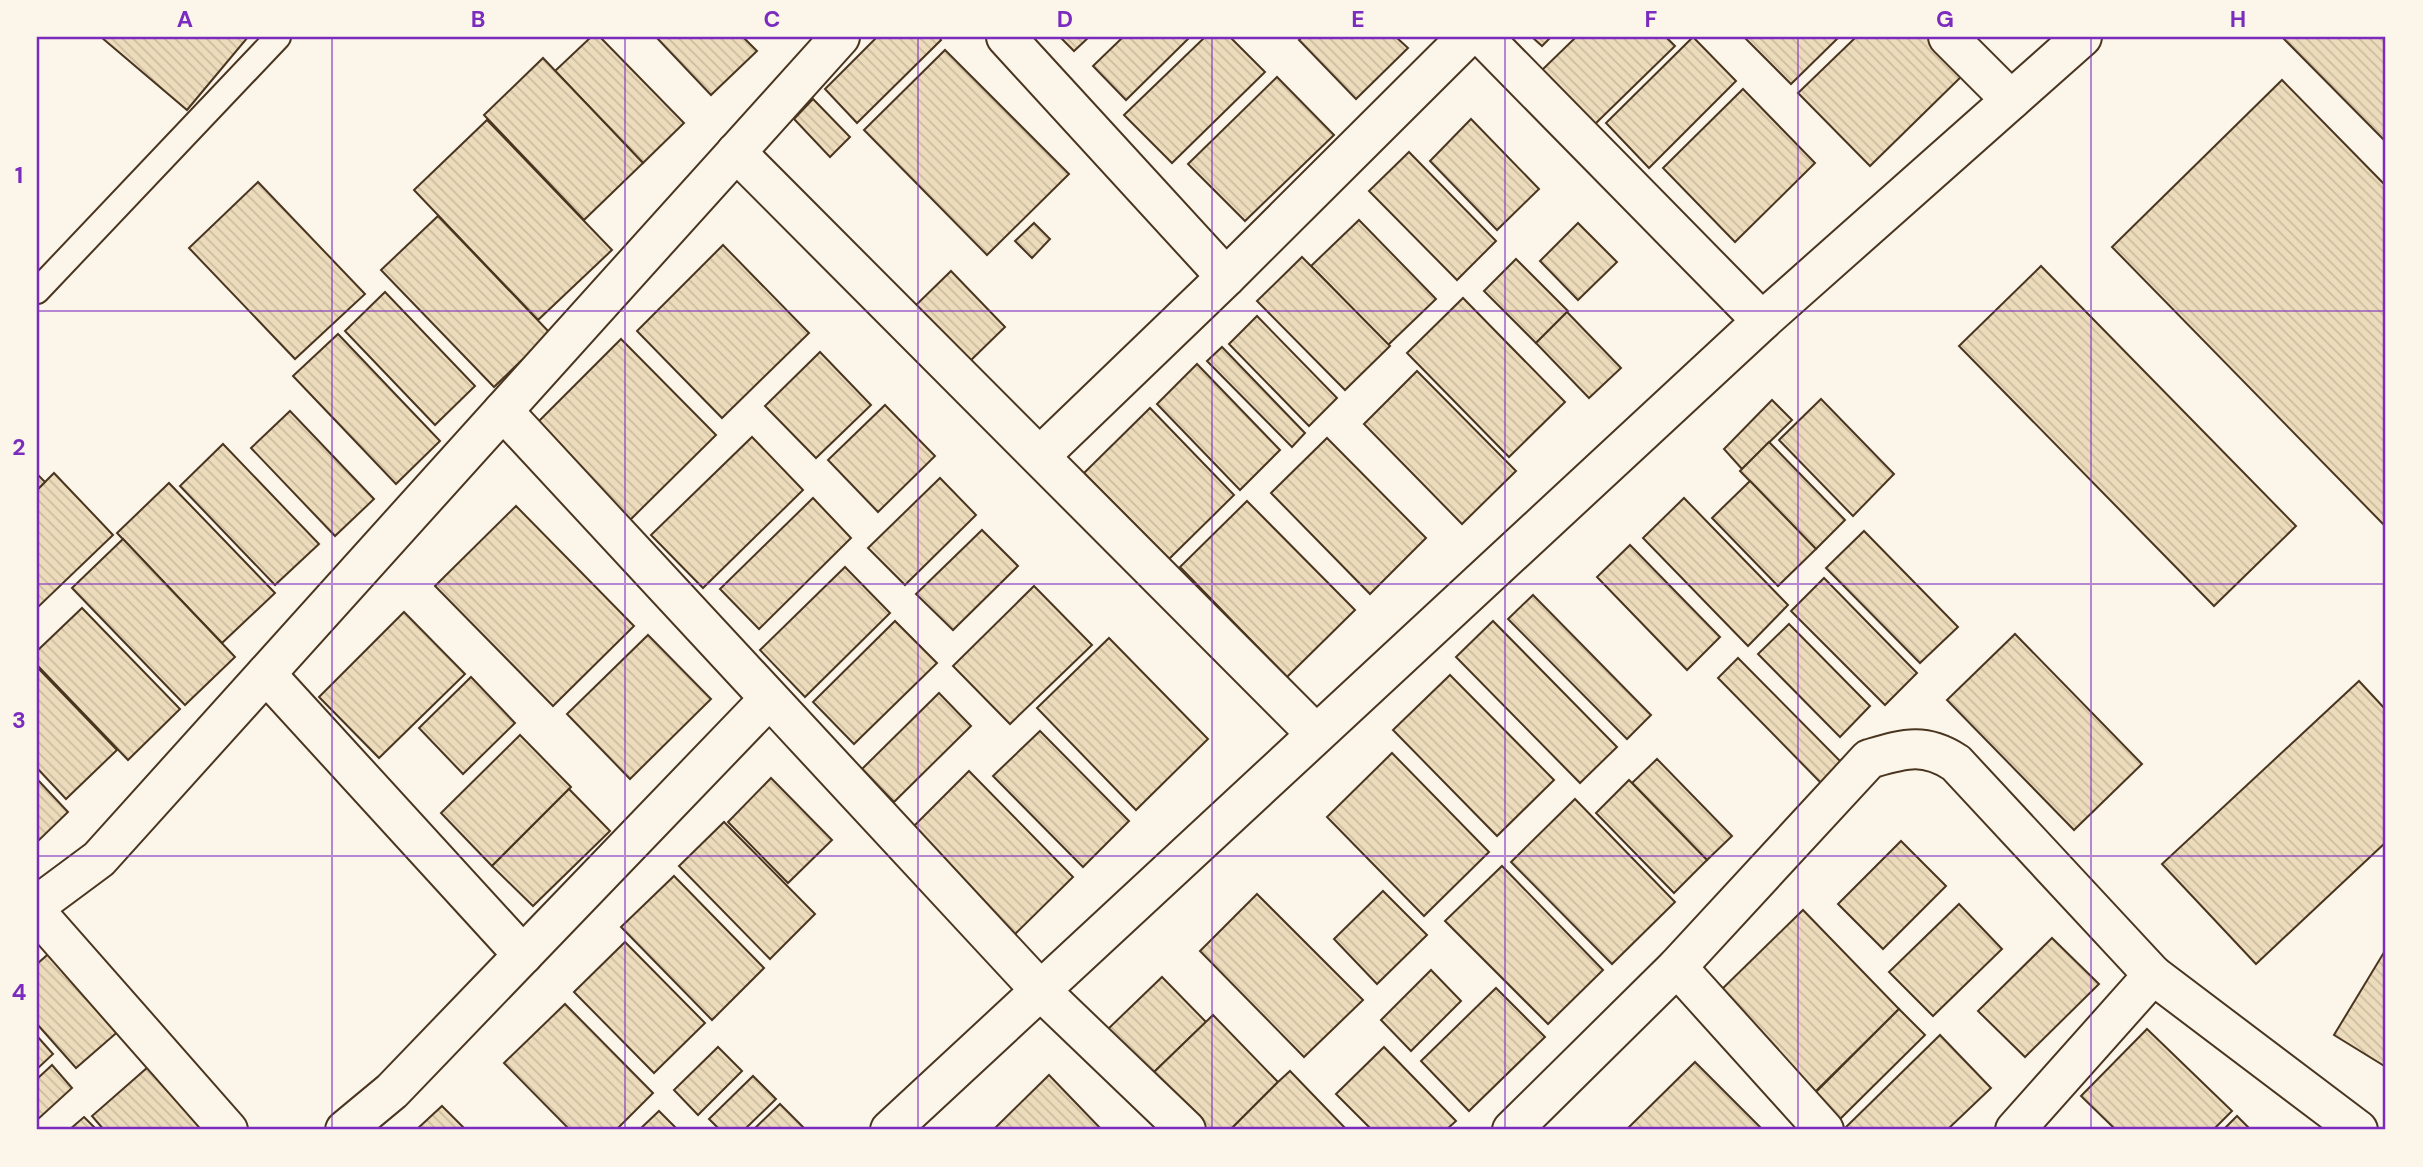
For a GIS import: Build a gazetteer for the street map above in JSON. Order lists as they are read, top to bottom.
{
  "grid": {
    "columns": [
      "A",
      "B",
      "C",
      "D",
      "E",
      "F",
      "G",
      "H"
    ],
    "rows": [
      "1",
      "2",
      "3",
      "4"
    ]
  }
}
